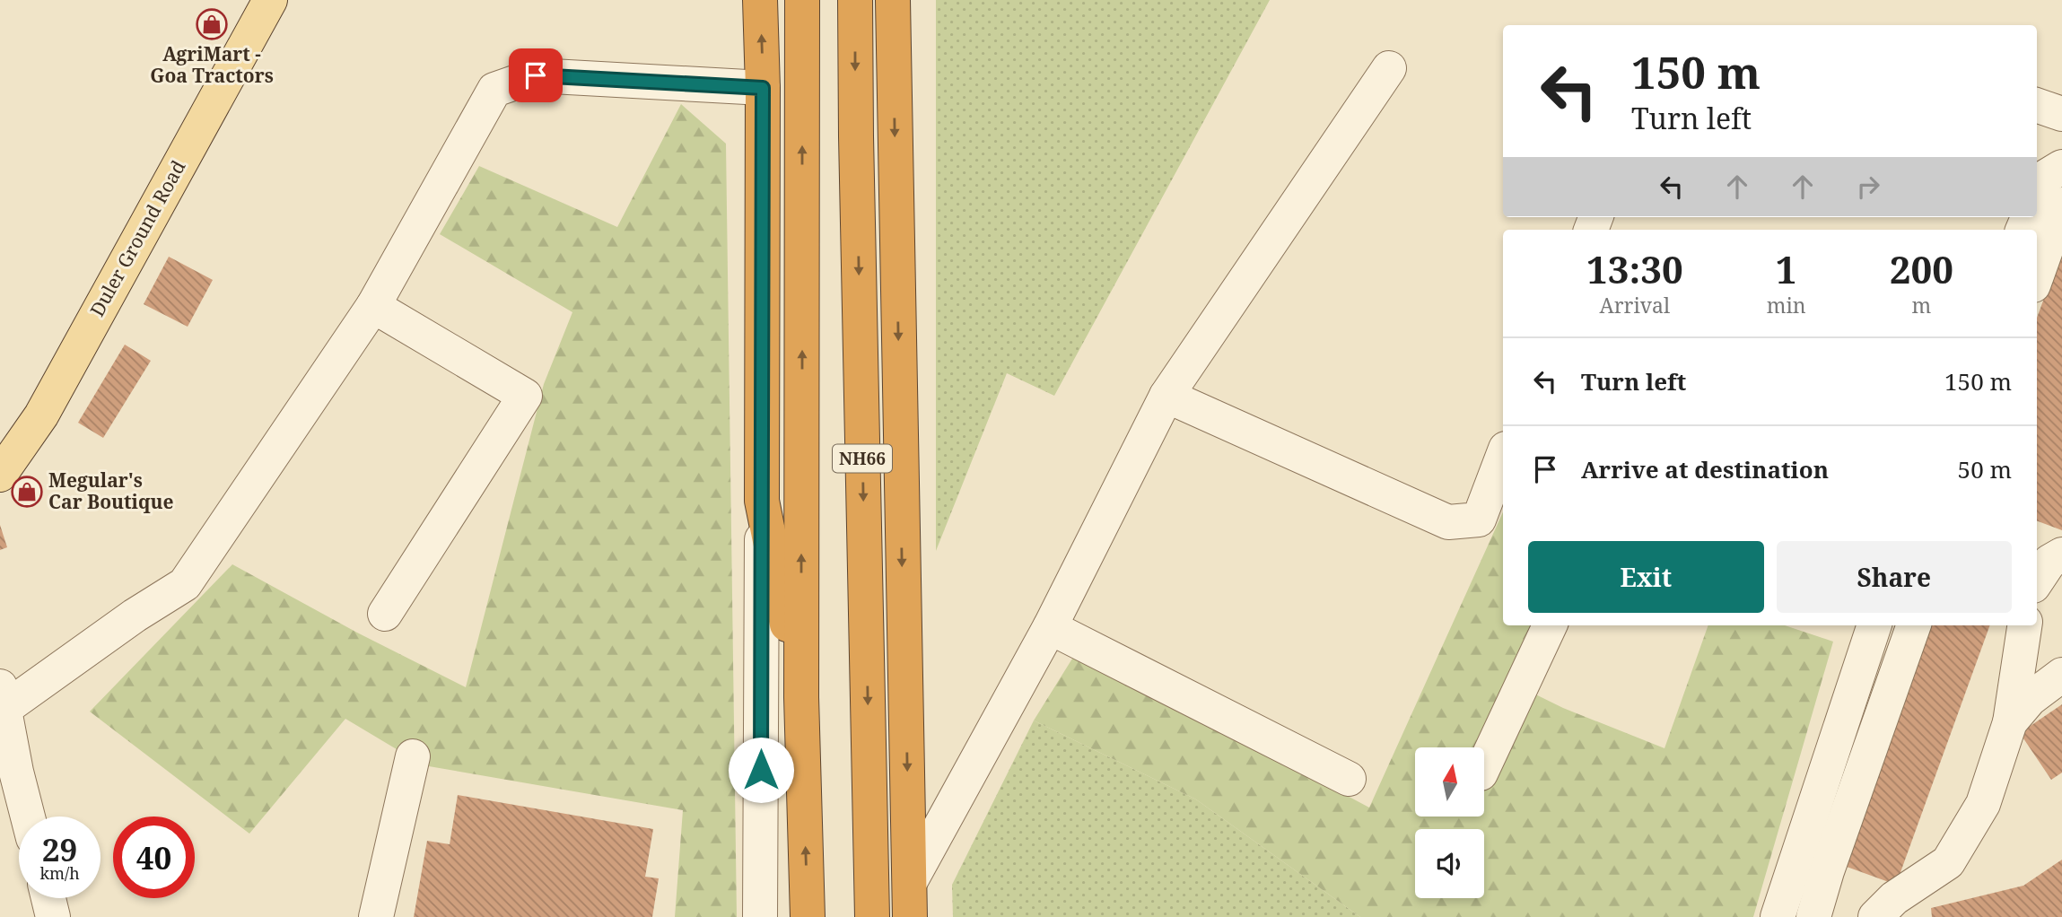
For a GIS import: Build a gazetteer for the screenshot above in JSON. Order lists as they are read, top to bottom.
{
  "streets": {
    "highway": ["NH66"],
    "main road": ["Duler Ground Road"]
  },
  "places": {
    "shop": ["AgriMart - Goa Tractors", "Megular's Car Boutique"]
  },
  "north": "top",
  "page": {
    "turn": ["150 m", "Turn left"],
    "eta": [
      "13:30",
      "Arrival",
      "1",
      "min",
      "200",
      "m"
    ],
    "list": [
      {
        "name": "Turn left",
        "value": "150 m"
      },
      {
        "name": "Arrive at destination",
        "value": "50 m"
      }
    ],
    "buttons": ["Exit", "Share"],
    "speed": "29 km/h",
    "limit": "40"
  }
}
